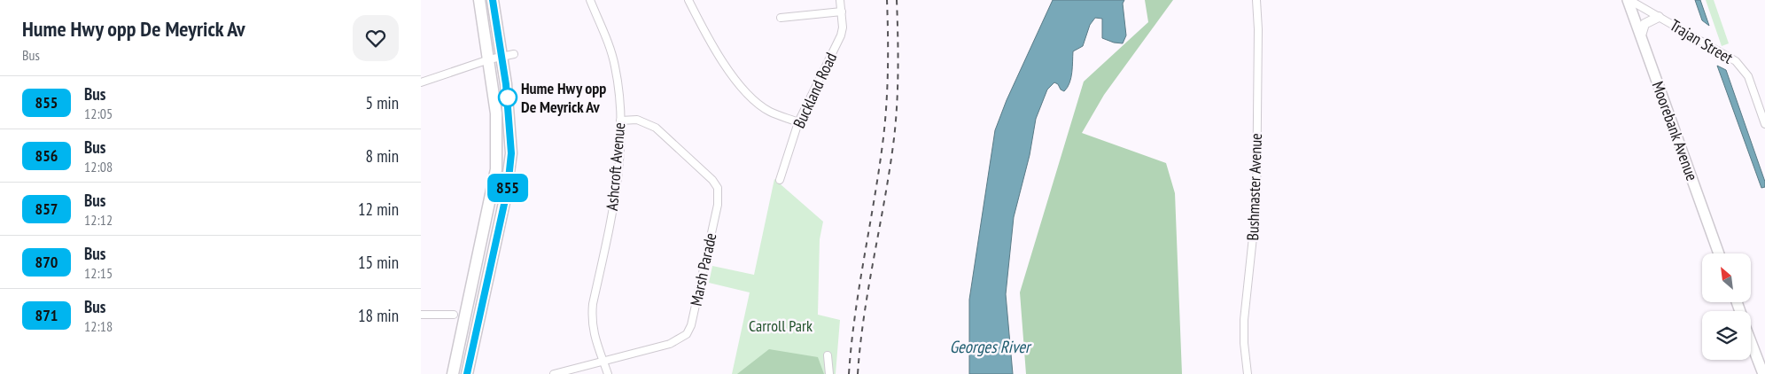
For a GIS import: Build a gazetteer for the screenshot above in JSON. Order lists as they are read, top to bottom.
{
  "streets": {
    "main road": ["Moorebank Avenue"],
    "street": [
      "Trajan Street",
      "Buckland Road",
      "Ashcroft Avenue",
      "Bushmaster Avenue",
      "Marsh Parade"
    ]
  },
  "crossings": [
    ["Trajan Street", "Moorebank Avenue"],
    ["Ashcroft Avenue", "Marsh Parade"]
  ],
  "water": ["Georges River"],
  "parks": ["Carroll Park"],
  "places": ["Hume Hwy opp De Meyrick Av"],
  "lines": ["bus line 855"],
  "north": "top left",
  "page": {
    "heading": ["Hume Hwy opp De Meyrick Av", "Bus"],
    "on_map": "855",
    "list": [
      {
        "mark": "855",
        "name": "Bus",
        "note": "12:05",
        "value": "5 min"
      },
      {
        "mark": "856",
        "name": "Bus",
        "note": "12:08",
        "value": "8 min"
      },
      {
        "mark": "857",
        "name": "Bus",
        "note": "12:12",
        "value": "12 min"
      },
      {
        "mark": "870",
        "name": "Bus",
        "note": "12:15",
        "value": "15 min"
      },
      {
        "mark": "871",
        "name": "Bus",
        "note": "12:18",
        "value": "18 min"
      }
    ]
  }
}
